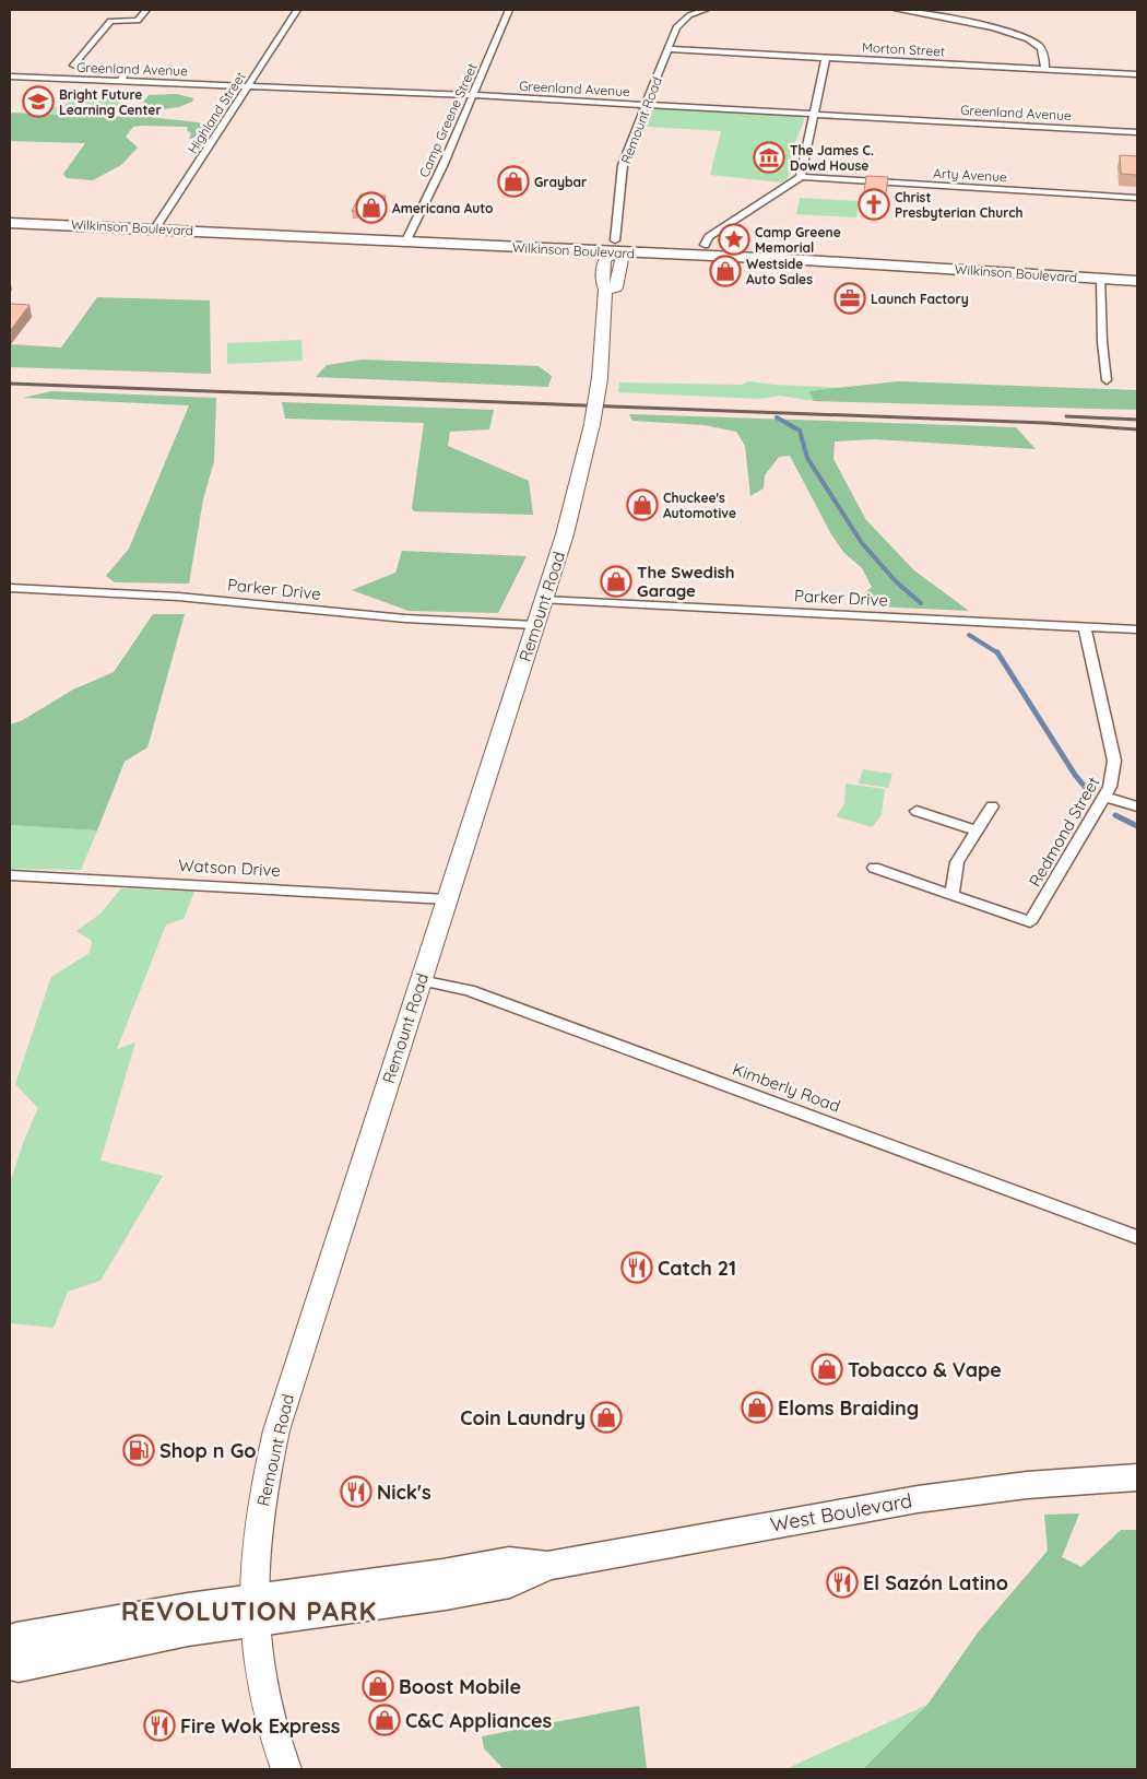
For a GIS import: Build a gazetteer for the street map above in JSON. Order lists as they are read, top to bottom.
{
  "streets": {
    "main road": ["Remount Road", "Wilkinson Boulevard", "West Boulevard"],
    "street": [
      "Morton Street",
      "Greenland Avenue",
      "Highland Street",
      "Camp Greene Street",
      "Arty Avenue",
      "Parker Drive",
      "Redmond Street",
      "Watson Drive",
      "Kimberly Road"
    ]
  },
  "crossings": [
    ["Morton Street", "Remount Road"],
    ["Greenland Avenue", "Highland Street"],
    ["Greenland Avenue", "Camp Greene Street"],
    ["Greenland Avenue", "Remount Road"],
    ["Highland Street", "Wilkinson Boulevard"],
    ["Camp Greene Street", "Wilkinson Boulevard"],
    ["Remount Road", "Wilkinson Boulevard"],
    ["Remount Road", "Parker Drive"],
    ["Remount Road", "Watson Drive"],
    ["Remount Road", "Kimberly Road"],
    ["Remount Road", "West Boulevard"],
    ["Parker Drive", "Redmond Street"]
  ],
  "districts": ["REVOLUTION PARK"],
  "places": {
    "school or university": ["Bright Future Learning Center"],
    "museum": ["The James C. Dowd House"],
    "shop": [
      "Graybar",
      "Americana Auto",
      "Westside Auto Sales",
      "Chuckee's Automotive",
      "The Swedish Garage",
      "Tobacco & Vape",
      "Eloms Braiding",
      "Coin Laundry",
      "Boost Mobile",
      "C&C Appliances"
    ],
    "church": ["Christ Presbyterian Church"],
    "place": ["Camp Greene Memorial"],
    "office": ["Launch Factory"],
    "restaurant": [
      "Catch 21",
      "Nick's",
      "El Sazón Latino",
      "Fire Wok Express"
    ],
    "fuel station": ["Shop n Go"]
  }
}
